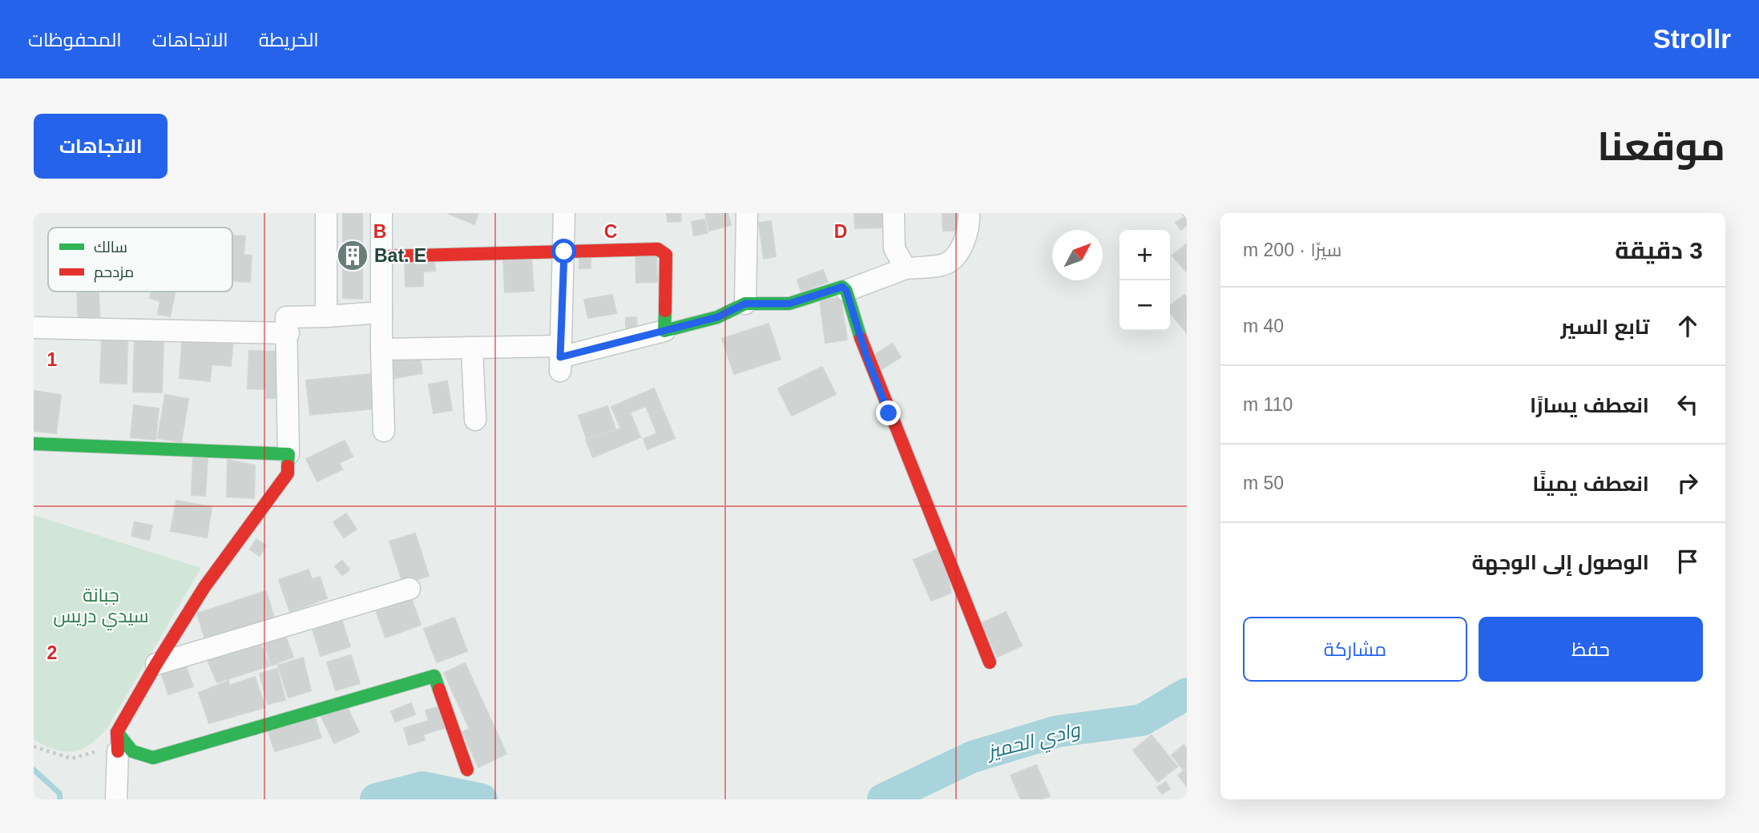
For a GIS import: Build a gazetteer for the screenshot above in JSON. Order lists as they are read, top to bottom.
{
  "water": ["وادي الحميز"],
  "parks": ["جبانة سيدي دريس"],
  "places": {
    "building": ["Bat. E"]
  },
  "legend": ["سالك", "مزدحم"],
  "north": "top right",
  "page": {
    "header": "Strollr",
    "nav": ["الخريطة", "الاتجاهات", "المحفوظات"],
    "title": "موقعنا",
    "buttons": [
      "الاتجاهات",
      ["حفظ", "مشاركة"]
    ],
    "heading": ["3 دقيقة", "سيرًا · 200 m"],
    "map_buttons": ["+", "−"],
    "list": [
      ["تابع السير", "40 m"],
      ["انعطف يسارًا", "110 m"],
      ["انعطف يمينًا", "50 m"],
      "الوصول إلى الوجهة"
    ]
  },
  "grid": {
    "columns": ["B", "C", "D"],
    "rows": ["1", "2"]
  }
}
